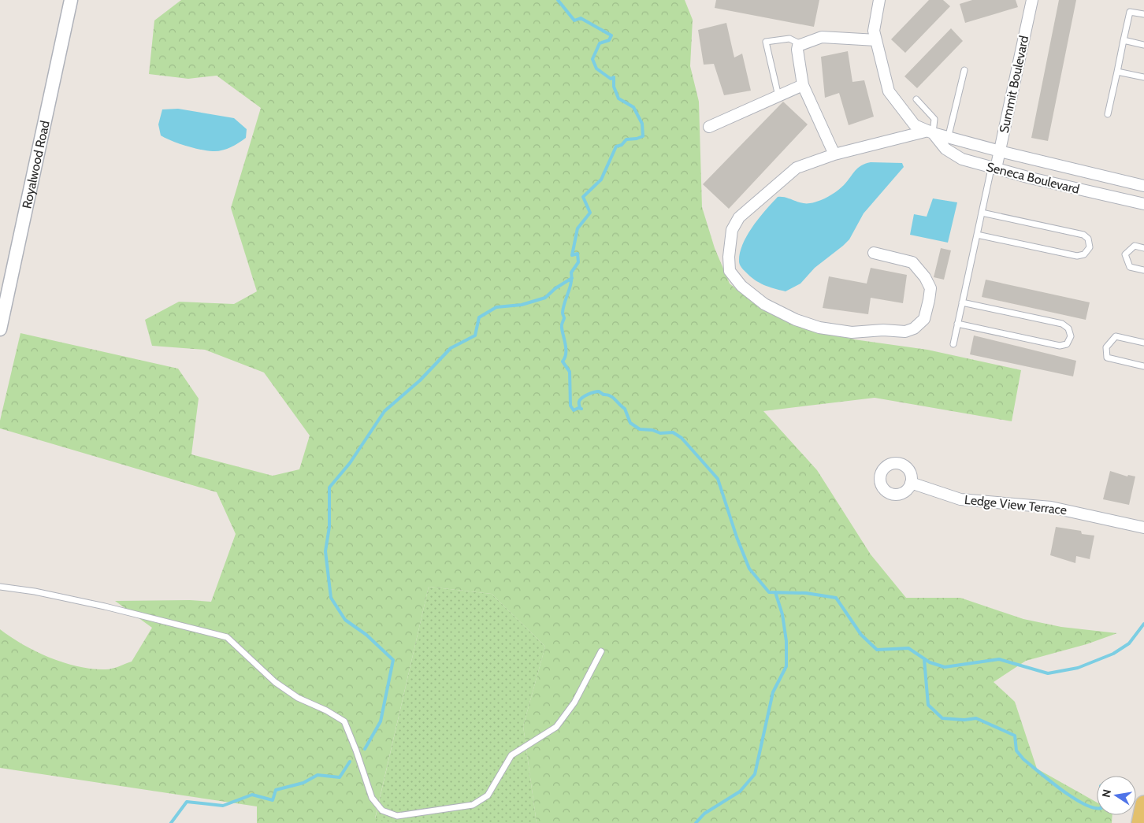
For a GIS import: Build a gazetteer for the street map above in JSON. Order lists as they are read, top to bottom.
{
  "streets": {
    "street": [
      "Summit Boulevard",
      "Royalwood Road",
      "Seneca Boulevard",
      "Ledge View Terrace"
    ]
  },
  "crossings": [
    ["Summit Boulevard", "Seneca Boulevard"]
  ],
  "north": "left"
}
